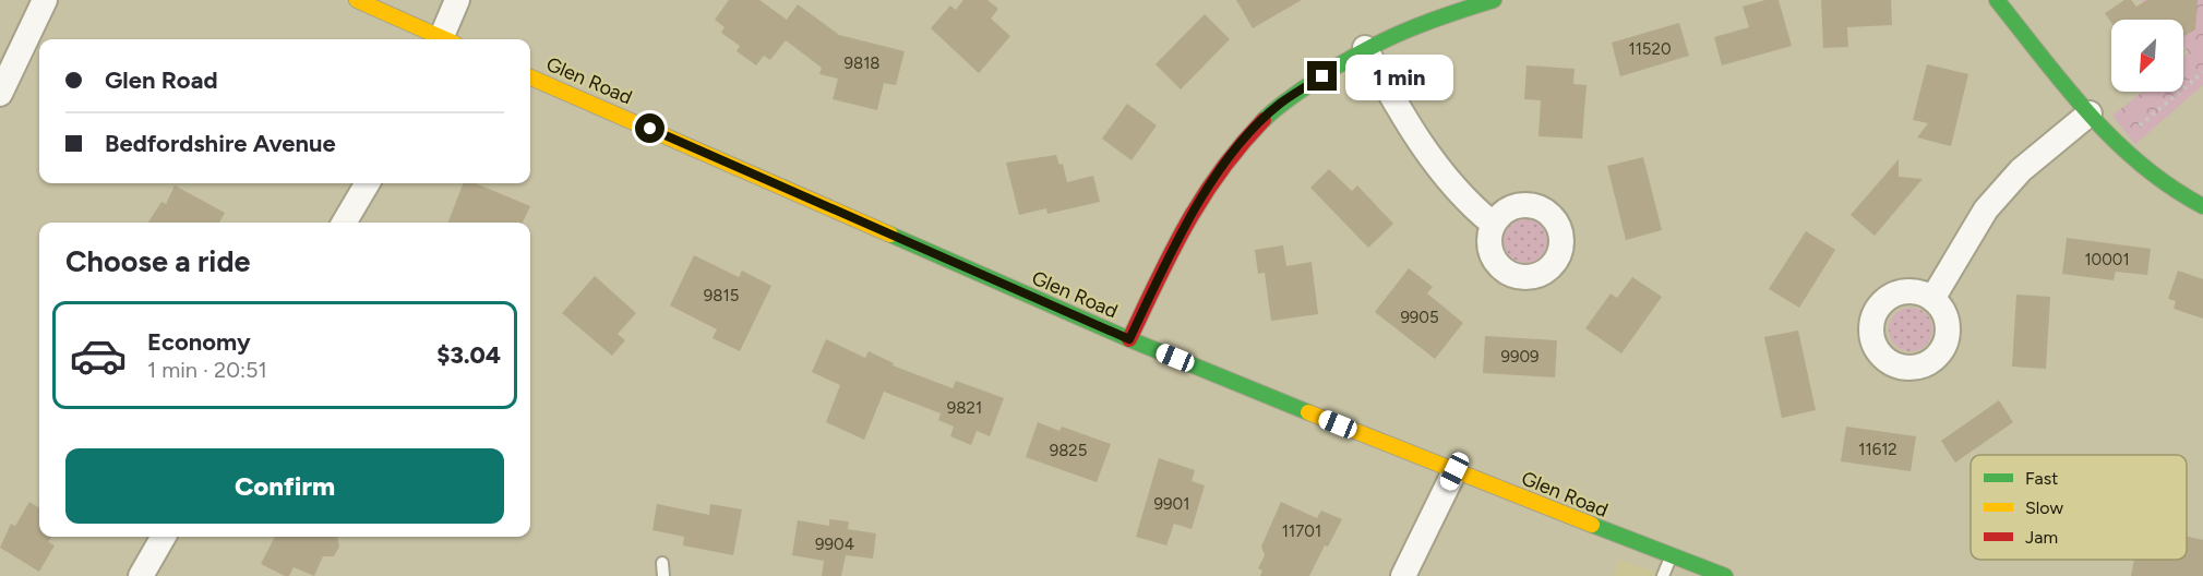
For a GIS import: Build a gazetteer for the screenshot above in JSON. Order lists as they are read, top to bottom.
{
  "streets": {
    "main road": ["Glen Road"]
  },
  "house_numbers": [
    "11520",
    "9818",
    "10001",
    "9815",
    "9905",
    "9909",
    "9821",
    "11612",
    "9825",
    "9901",
    "11701",
    "9904"
  ],
  "legend": ["Fast", "Slow", "Jam"],
  "north": "bottom left",
  "page": {
    "banner": ["Glen Road", "Bedfordshire Avenue"],
    "bubble": "1 min",
    "heading": "Choose a ride",
    "list": [
      {
        "name": "Economy",
        "note": "1 min · 20:51",
        "value": "$3.04"
      }
    ],
    "buttons": "Confirm"
  }
}
